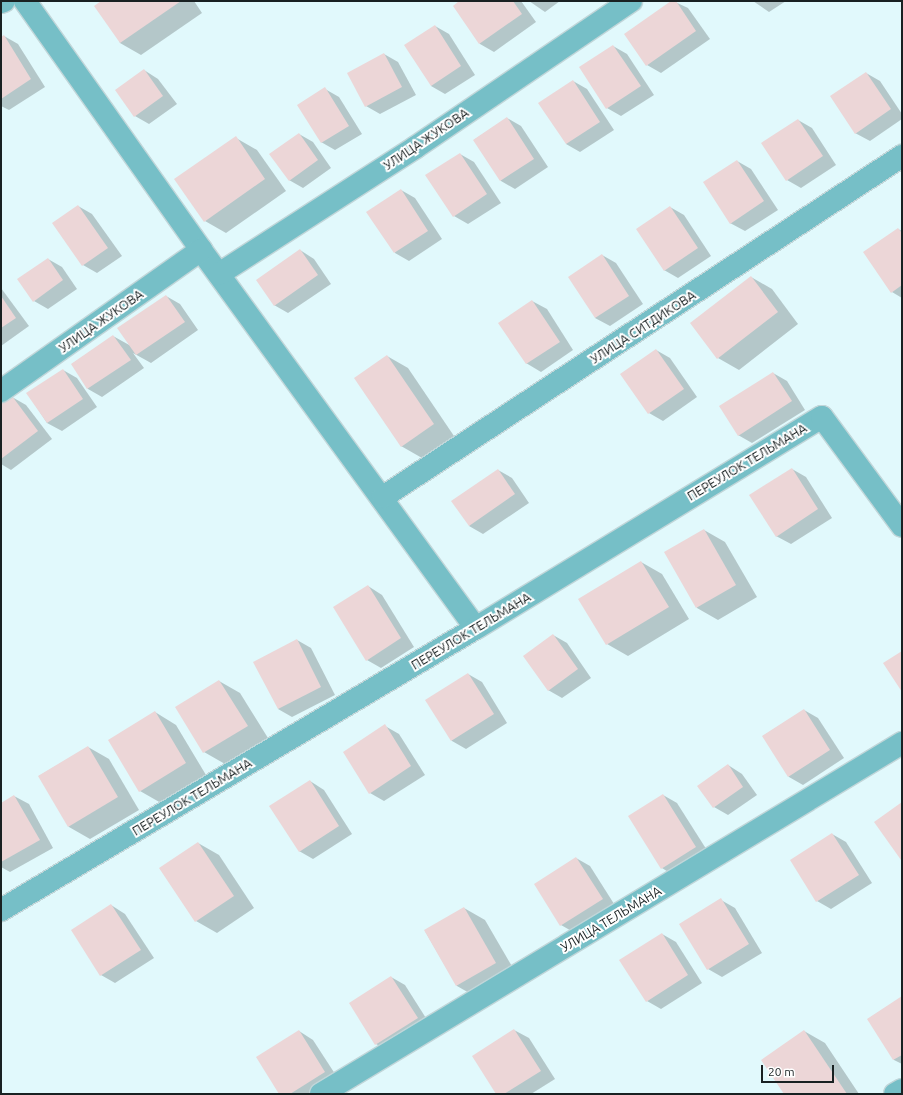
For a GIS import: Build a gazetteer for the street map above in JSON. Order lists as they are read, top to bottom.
{
  "streets": {
    "street": [
      "УЛИЦА ЖУКОВА",
      "УЛИЦА СИТДИКОВА",
      "ПЕРЕУЛОК ТЕЛЬМАНА",
      "УЛИЦА ТЕЛЬМАНА"
    ]
  },
  "scale_bar": "20 m"
}
